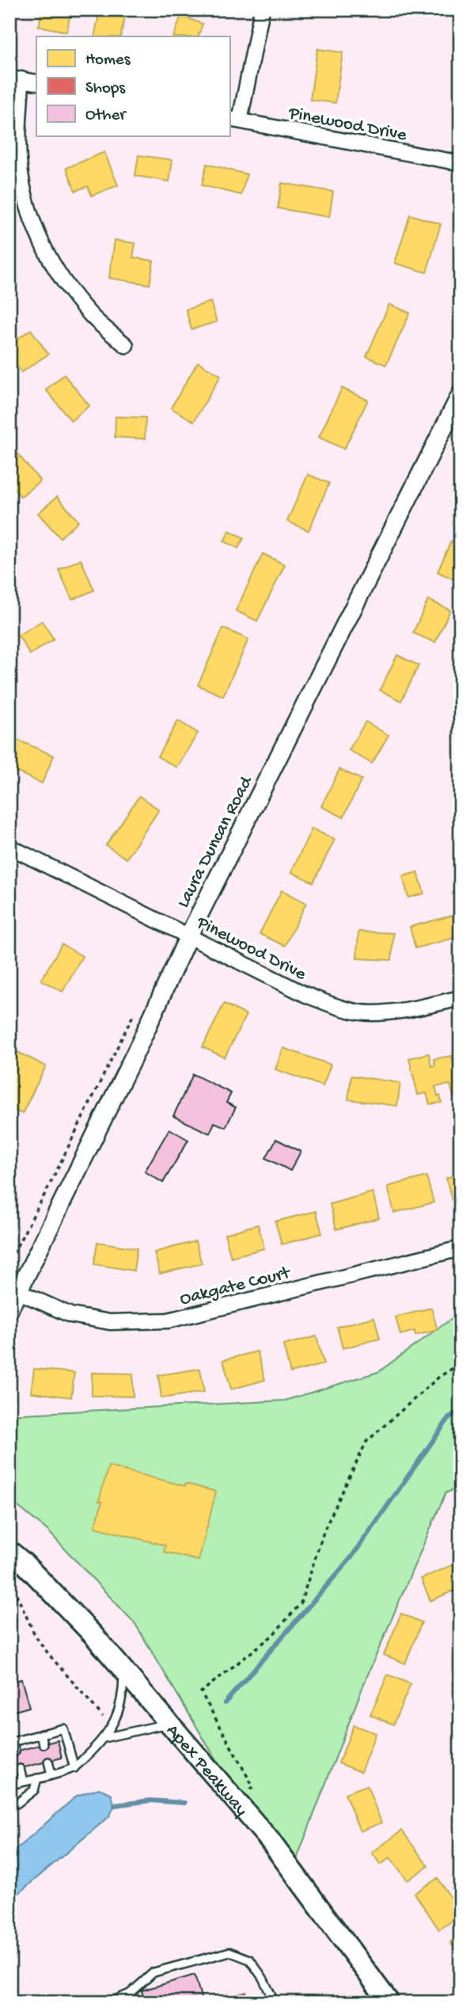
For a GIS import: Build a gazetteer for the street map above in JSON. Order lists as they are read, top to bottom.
{
  "streets": {
    "main road": ["Apex Peakway"],
    "street": ["Pinewood Drive", "Laura Duncan Road", "Oakgate Court"]
  },
  "crossings": [
    ["Pinewood Drive", "Laura Duncan Road"],
    ["Laura Duncan Road", "Oakgate Court"]
  ],
  "legend": ["Homes", "Shops", "Other"]
}
